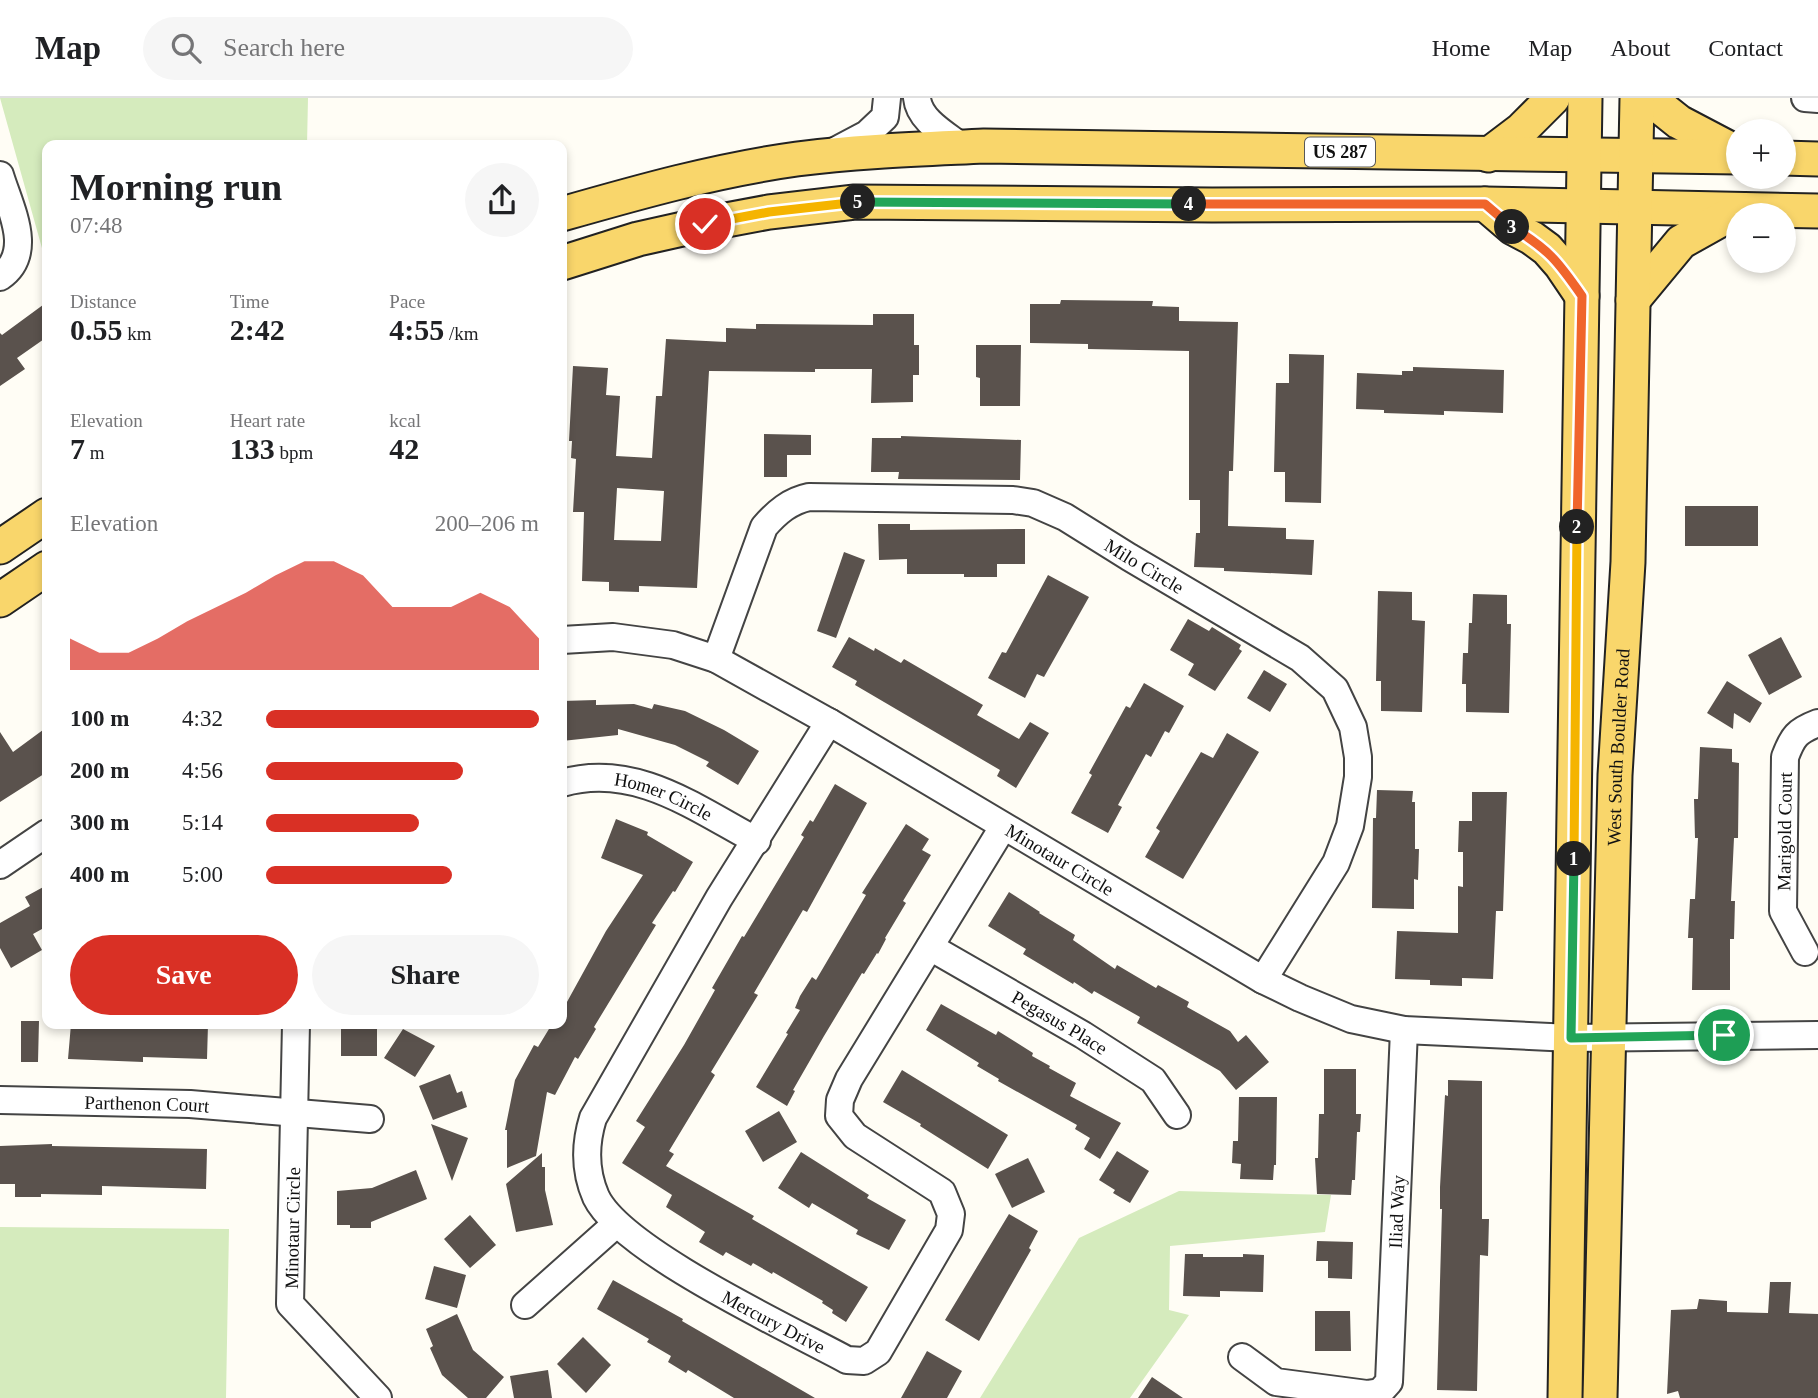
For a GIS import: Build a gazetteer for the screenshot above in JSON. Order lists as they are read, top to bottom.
{
  "streets": {
    "main road": ["US 287", "West South Boulder Road"],
    "street": [
      "Milo Circle",
      "Homer Circle",
      "Marigold Court",
      "Minotaur Circle",
      "Pegasus Place",
      "Parthenon Court",
      "Iliad Way",
      "Mercury Drive"
    ]
  },
  "crossings": [
    ["US 287", "West South Boulder Road"],
    ["Milo Circle", "Minotaur Circle"],
    ["West South Boulder Road", "Minotaur Circle"],
    ["Homer Circle", "Mercury Drive"],
    ["Minotaur Circle", "Parthenon Court"],
    ["Minotaur Circle", "Iliad Way"],
    ["Minotaur Circle", "Mercury Drive"],
    ["Pegasus Place", "Mercury Drive"]
  ],
  "page": {
    "header": "Map",
    "search": "Search here",
    "nav": [
      "Home",
      "Map",
      "About",
      "Contact"
    ],
    "map_buttons": ["+", "−"],
    "heading": ["Morning run", "07:48"],
    "pins": [
      "5",
      "4",
      "3",
      "2",
      "1"
    ],
    "stats": [
      ["Distance", "0.55 km"],
      ["Time", "2:42"],
      ["Pace", "4:55 /km"],
      ["Elevation", "7 m"],
      ["Heart rate", "133 bpm"],
      ["kcal", "42"]
    ],
    "chart": ["Elevation", "200–206 m"],
    "list": [
      {
        "name": "100 m",
        "note": "4:32"
      },
      {
        "name": "200 m",
        "note": "4:56"
      },
      {
        "name": "300 m",
        "note": "5:14"
      },
      {
        "name": "400 m",
        "note": "5:00"
      }
    ],
    "buttons": ["Save", "Share"]
  }
}
